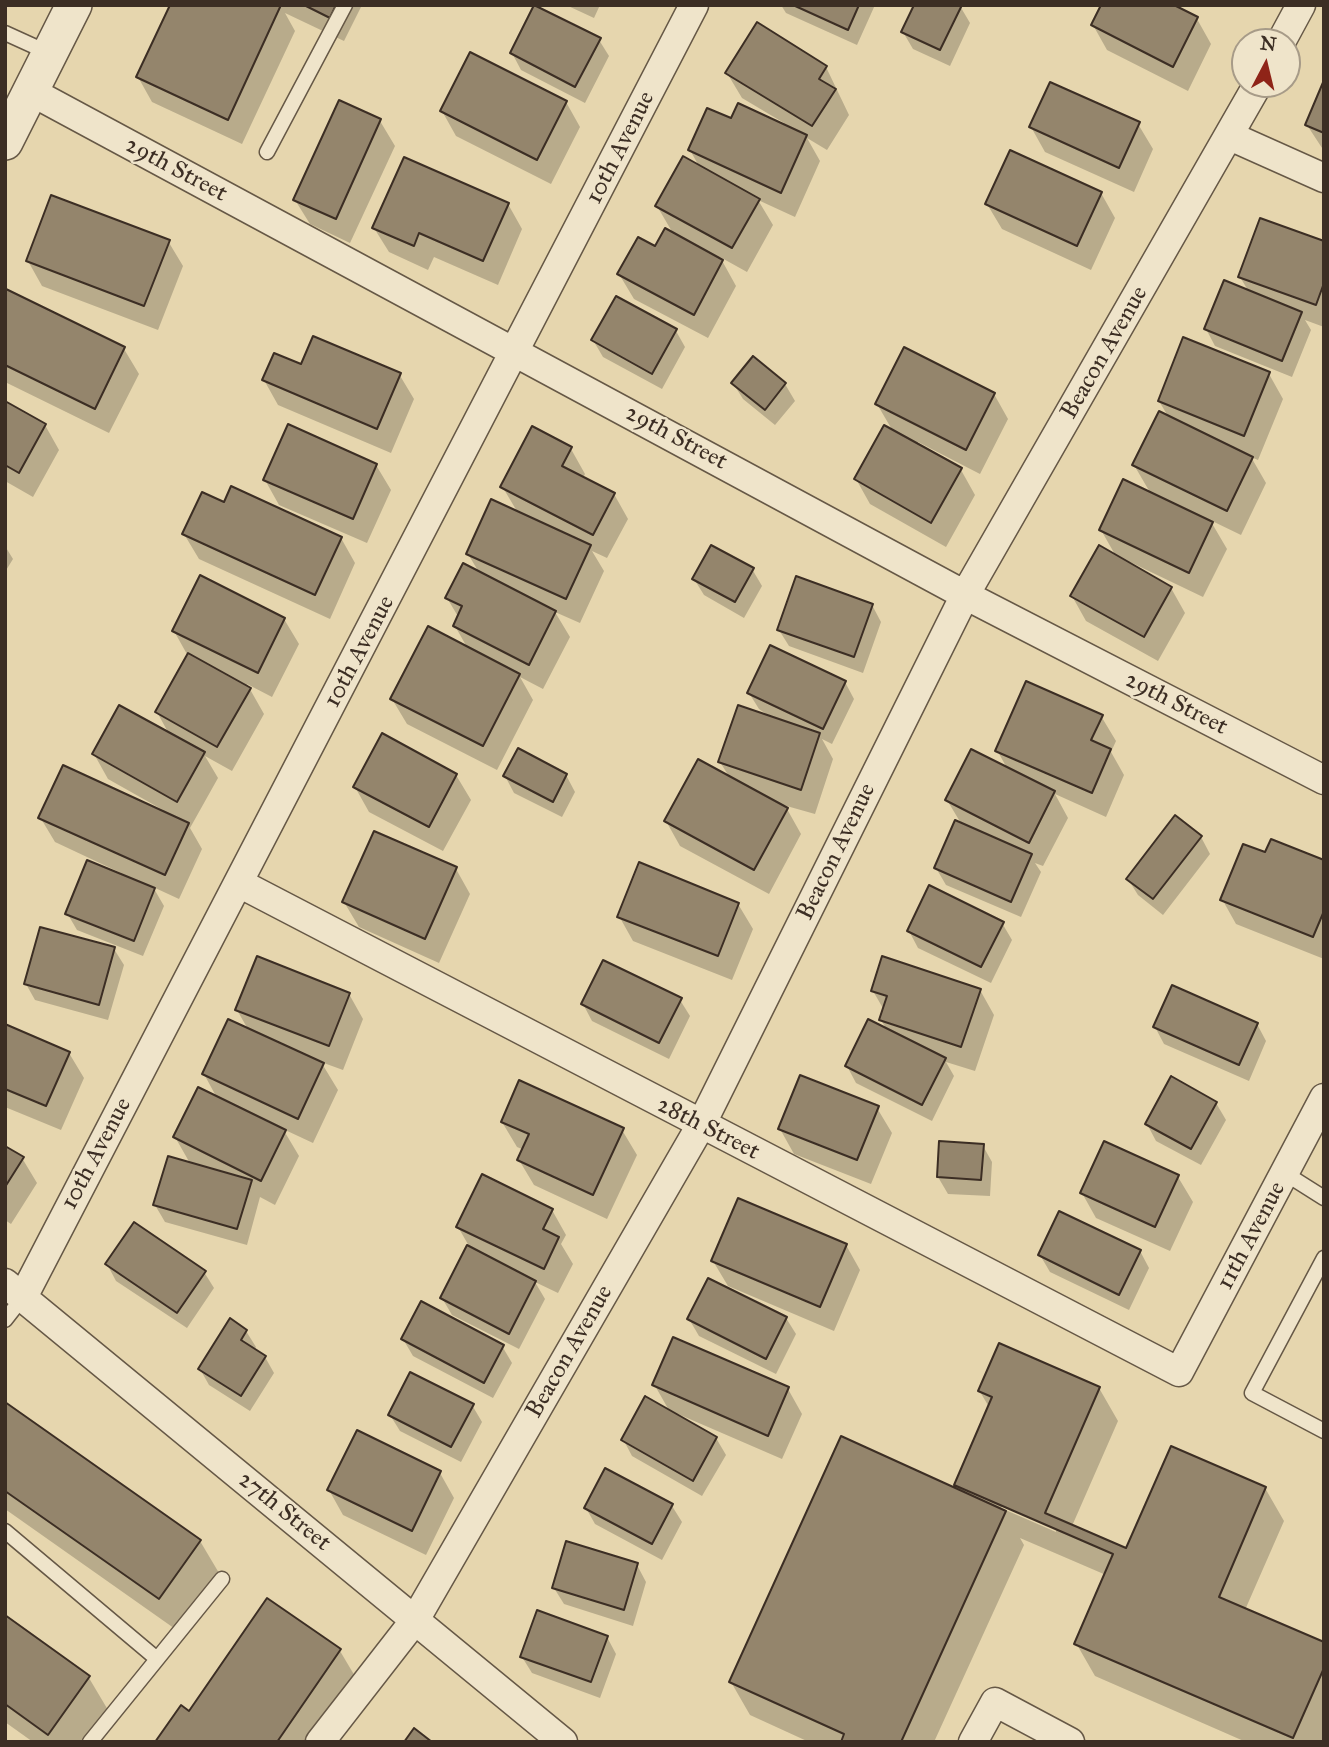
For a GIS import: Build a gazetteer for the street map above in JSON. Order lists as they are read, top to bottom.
{
  "streets": {
    "street": [
      "10th Avenue",
      "29th Street",
      "Beacon Avenue",
      "28th Street",
      "11th Avenue",
      "27th Street"
    ]
  },
  "crossings": [
    ["10th Avenue", "29th Street"],
    ["10th Avenue", "28th Street"],
    ["10th Avenue", "27th Street"],
    ["29th Street", "Beacon Avenue"],
    ["Beacon Avenue", "28th Street"],
    ["Beacon Avenue", "27th Street"],
    ["28th Street", "11th Avenue"]
  ],
  "north": "top"
}
